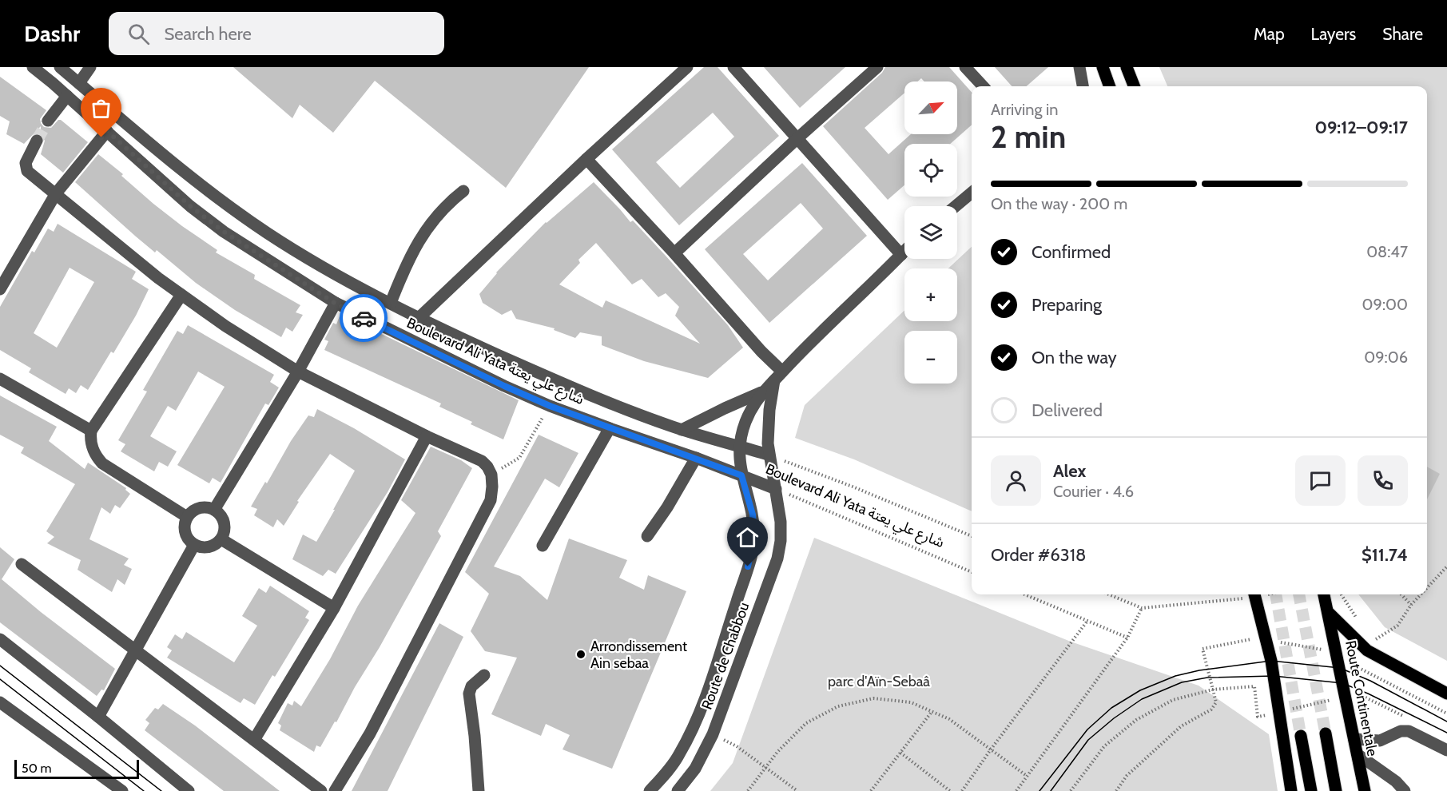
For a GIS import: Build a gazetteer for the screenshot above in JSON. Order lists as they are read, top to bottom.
{
  "streets": {
    "main road": ["Route Continentale"],
    "street": ["Boulevard Ali Yata شارع علي يعتة", "Route de Chabbou"]
  },
  "crossings": [
    ["Boulevard Ali Yata شارع علي يعتة", "Route de Chabbou"]
  ],
  "parks": ["parc d'Aïn-Sebaâ"],
  "places": ["Arrondissement Ain sebaa"],
  "scale_bar": "50 m",
  "north": "top right",
  "page": {
    "header": "Dashr",
    "search": "Search here",
    "nav": ["Map", "Layers", "Share"],
    "map_buttons": ["+", "−"],
    "heading": ["2 min", "Arriving in", "09:12–09:17"],
    "panel": [
      "Alex",
      "Courier · 4.6",
      "Order #6318",
      "$11.74"
    ],
    "bar": "On the way · 200 m",
    "list": [
      ["Confirmed", "08:47"],
      ["Preparing", "09:00"],
      ["On the way", "09:06"],
      "Delivered"
    ],
    "scale": "50 m"
  }
}
